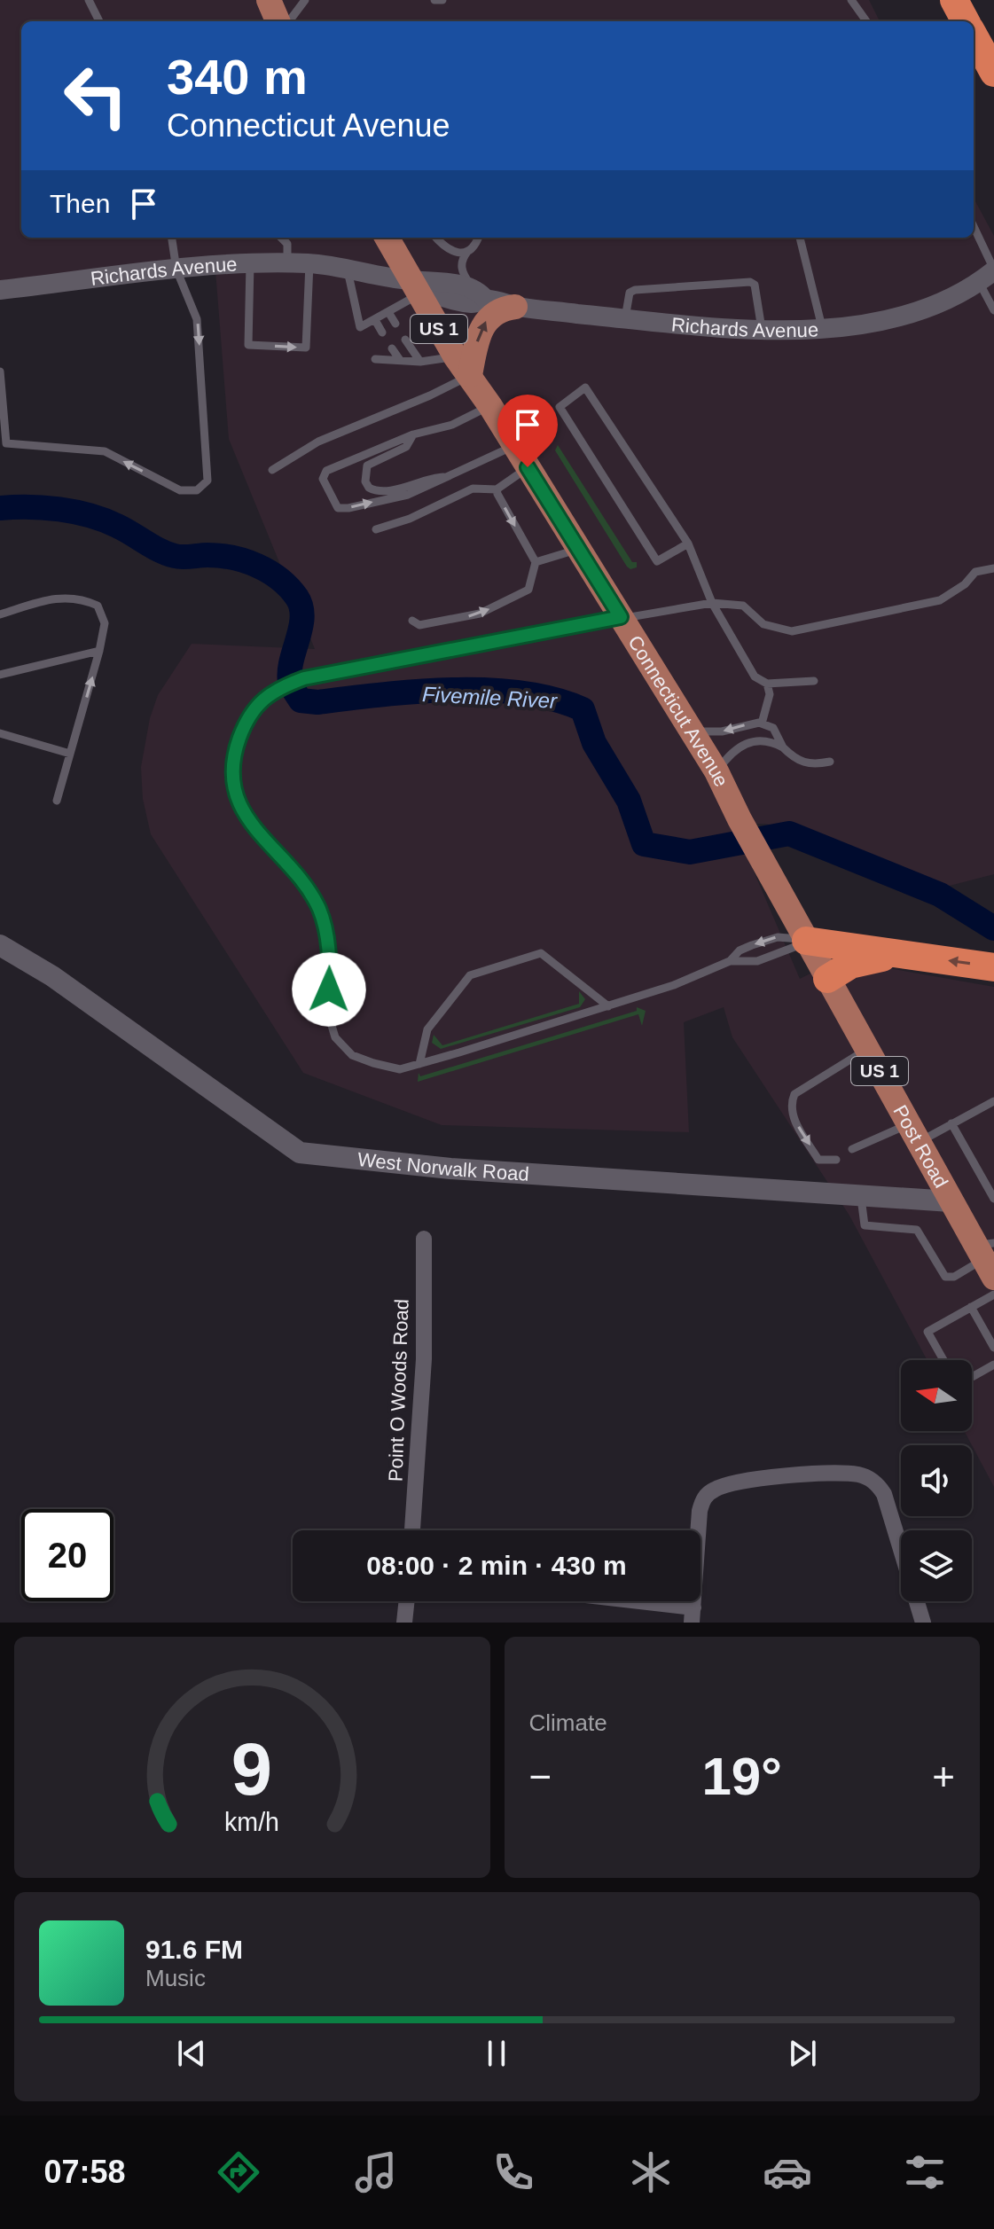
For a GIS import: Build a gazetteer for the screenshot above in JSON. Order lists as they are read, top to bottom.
{
  "streets": {
    "main road": [
      "US 1",
      "Connecticut Avenue",
      "Post Road",
      "West Norwalk Road"
    ],
    "street": ["Richards Avenue", "Point O Woods Road"]
  },
  "crossings": [
    ["Richards Avenue", "Connecticut Avenue"],
    ["Connecticut Avenue", "Post Road"],
    ["Post Road", "West Norwalk Road"]
  ],
  "water": ["Fivemile River"],
  "north": "left",
  "page": {
    "turn": ["340 m", "Connecticut Avenue"],
    "then": "Then",
    "limit": "20",
    "trip": "08:00 · 2 min · 430 m",
    "tile": "Climate",
    "heat": ["−", "19°", "+"],
    "song": ["91.6 FM", "Music"],
    "tabs": "07:58",
    "gauge": ["9", "km/h"]
  }
}
